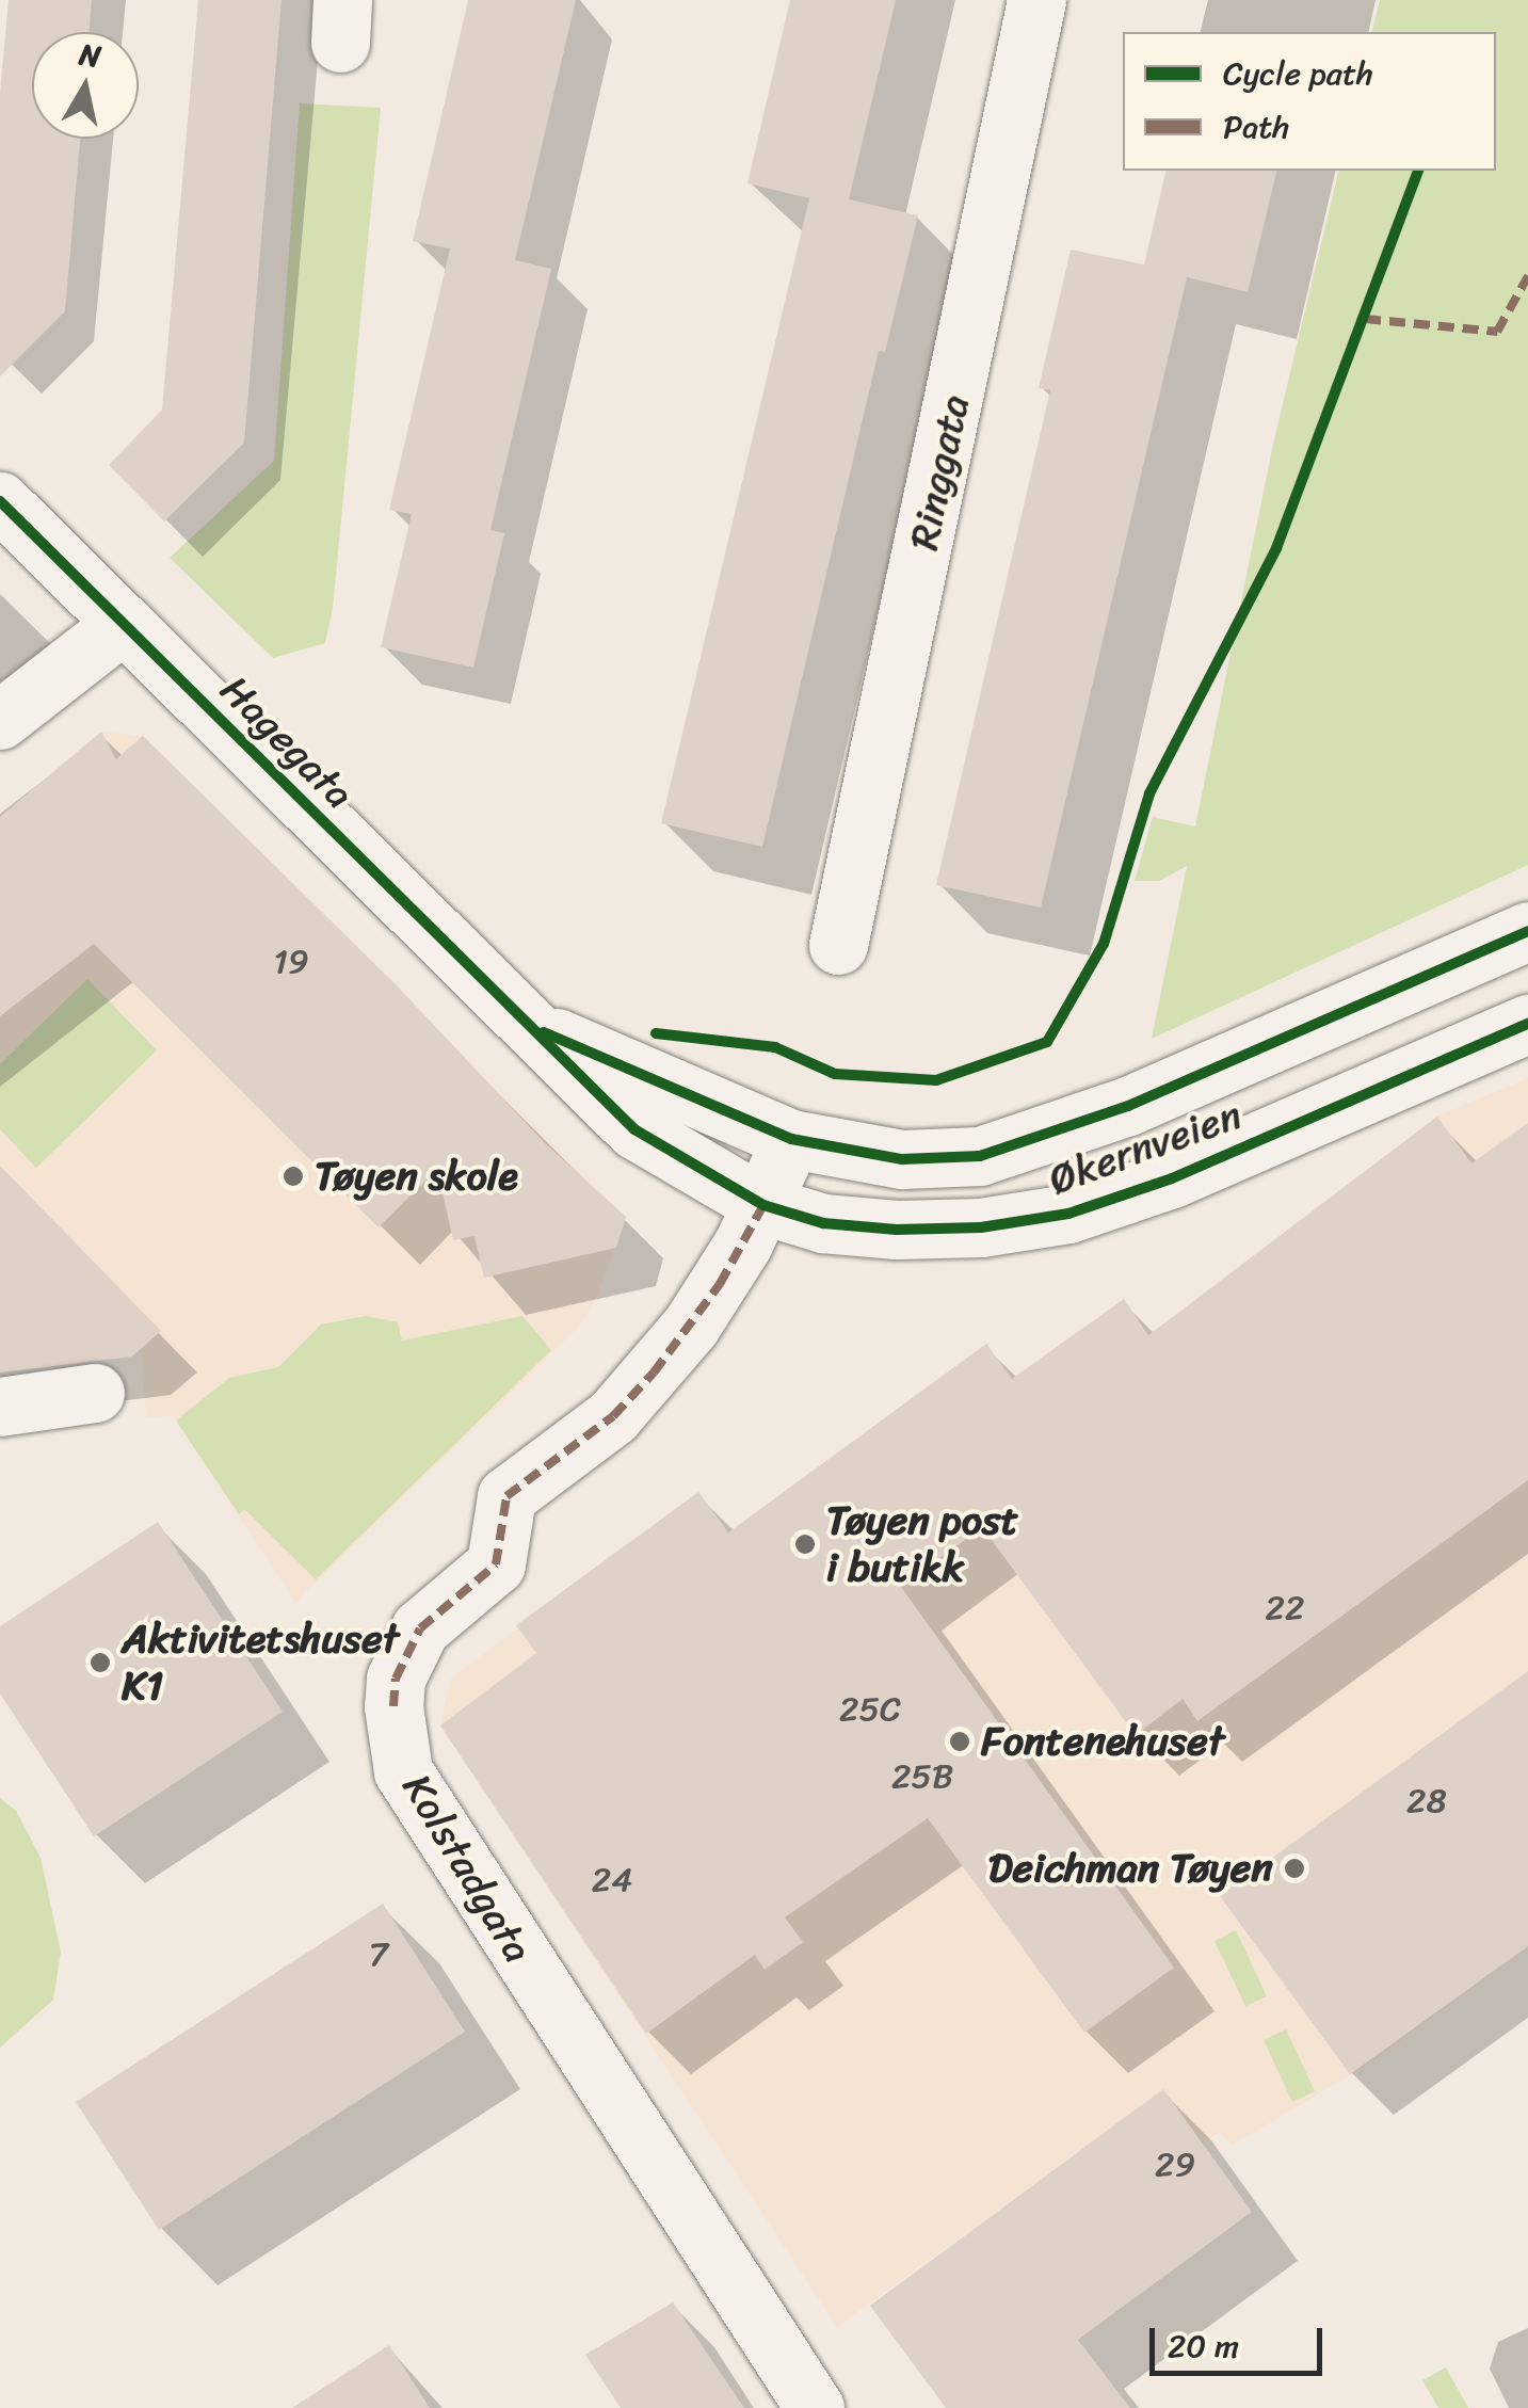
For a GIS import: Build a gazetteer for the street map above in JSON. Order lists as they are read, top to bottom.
{
  "streets": {
    "main road": [
      "Ringgata",
      "Hagegata",
      "Økernveien",
      "Kolstadgata"
    ]
  },
  "crossings": [
    ["Hagegata", "Økernveien"],
    ["Hagegata", "Kolstadgata"],
    ["Økernveien", "Kolstadgata"]
  ],
  "places": [
    "Tøyen skole",
    "Tøyen post i butikk",
    "Aktivitetshuset K1",
    "Fontenehuset",
    "Deichman Tøyen"
  ],
  "house_numbers": [
    "19",
    "22",
    "25C",
    "25B",
    "28",
    "24",
    "7",
    "29"
  ],
  "legend": ["Cycle path", "Path"],
  "scale_bar": "20 m",
  "north": "top"
}
